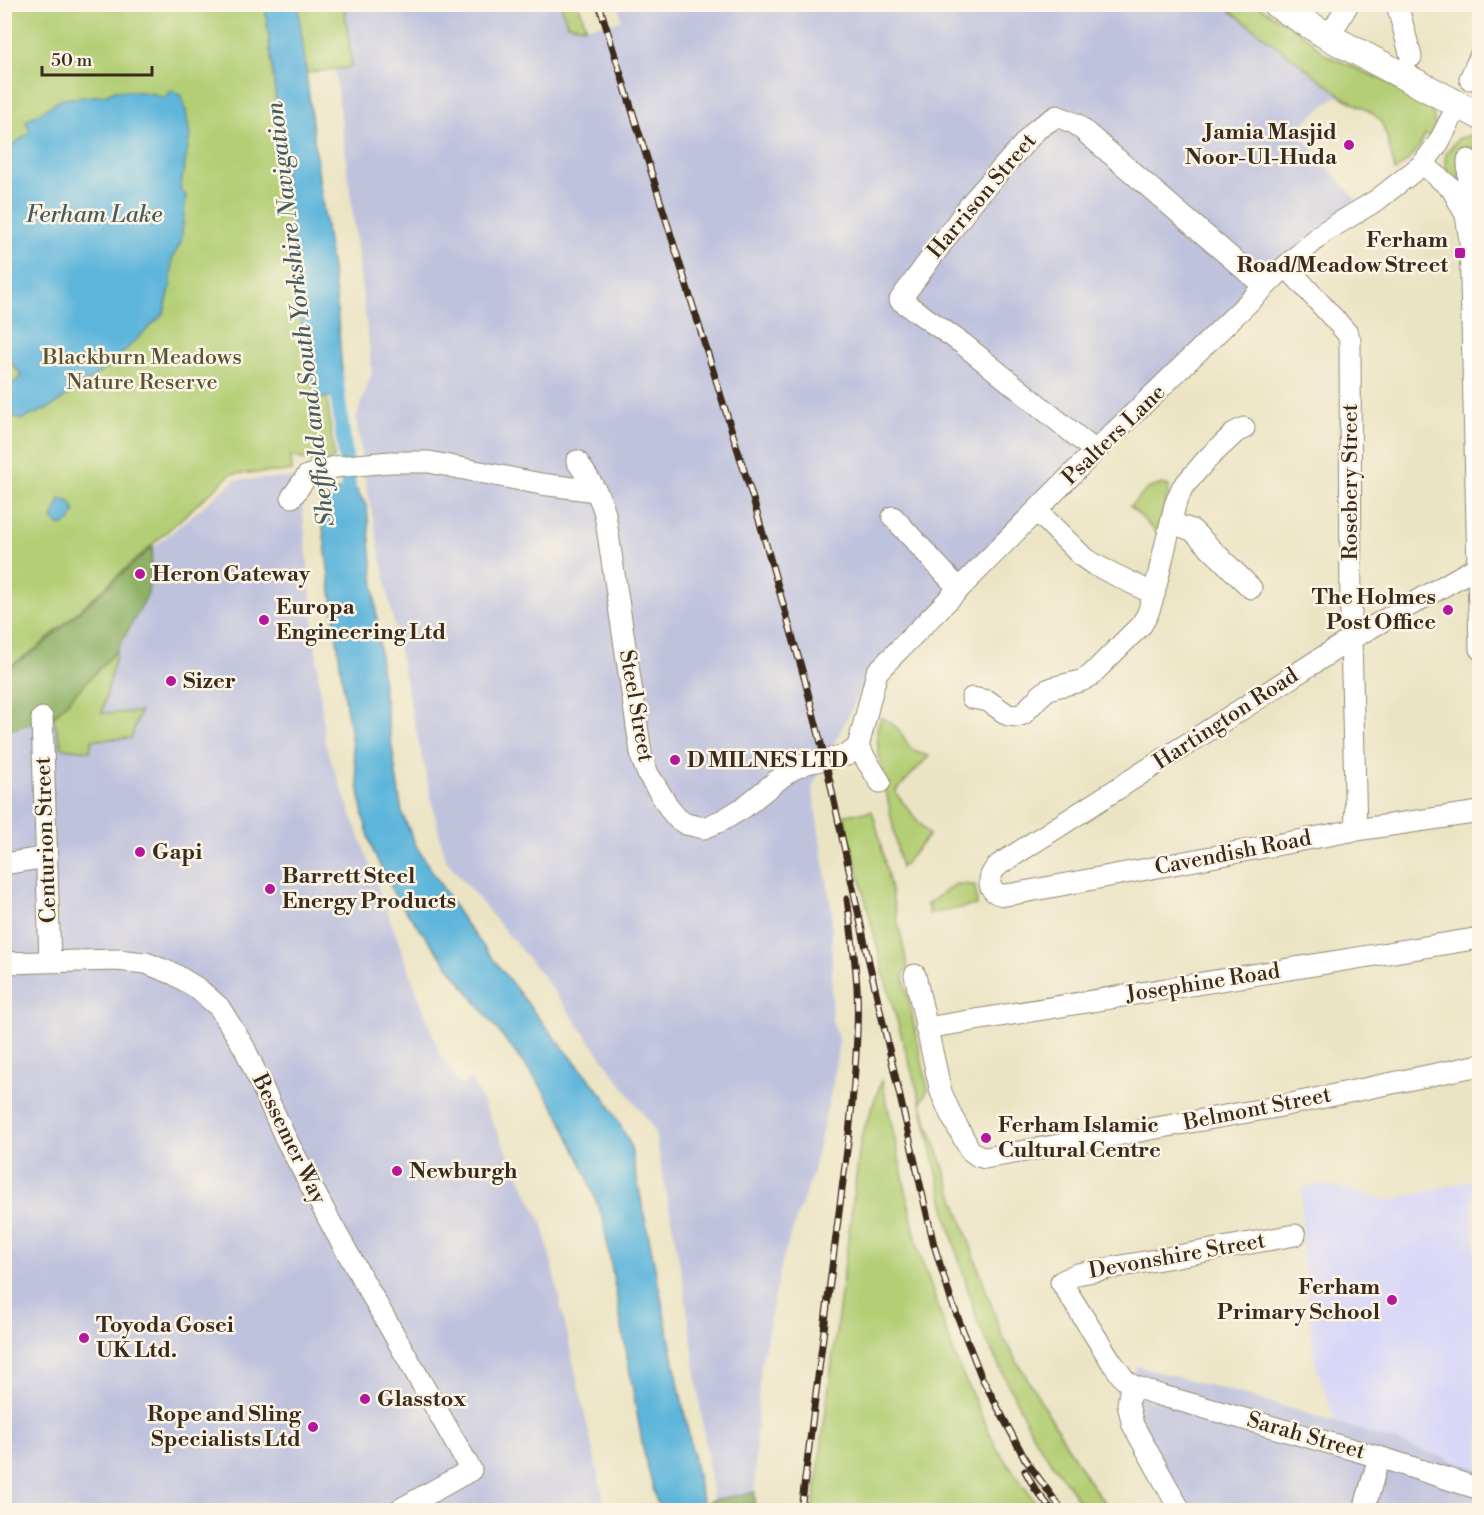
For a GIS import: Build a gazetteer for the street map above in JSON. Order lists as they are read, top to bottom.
{
  "streets": {
    "street": [
      "Harrison Street",
      "Psalters Lane",
      "Rosebery Street",
      "Steel Street",
      "Hartington Road",
      "Centurion Street",
      "Cavendish Road",
      "Josephine Road",
      "Belmont Street",
      "Bessemer Way",
      "Devonshire Street",
      "Sarah Street"
    ]
  },
  "crossings": [
    ["Harrison Street", "Psalters Lane"],
    ["Psalters Lane", "Rosebery Street"],
    ["Psalters Lane", "Steel Street"],
    ["Rosebery Street", "Hartington Road"],
    ["Rosebery Street", "Cavendish Road"],
    ["Hartington Road", "Cavendish Road"],
    ["Centurion Street", "Bessemer Way"],
    ["Josephine Road", "Belmont Street"],
    ["Devonshire Street", "Sarah Street"]
  ],
  "water": ["Ferham Lake", "Sheffield and South Yorkshire Navigation"],
  "parks": ["Blackburn Meadows Nature Reserve"],
  "places": {
    "other": [
      "Jamia Masjid Noor-Ul-Huda",
      "Heron Gateway",
      "The Holmes Post Office",
      "Europa Engineering Ltd",
      "Sizer",
      "D MILNES LTD",
      "Gapi",
      "Barrett Steel Energy Products",
      "Ferham Islamic Cultural Centre",
      "Newburgh",
      "Ferham Primary School",
      "Toyoda Gosei UK Ltd.",
      "Glasstox",
      "Rope and Sling Specialists Ltd"
    ],
    "transit": ["Ferham Road/Meadow Street"]
  },
  "scale_bar": "50 m"
}
